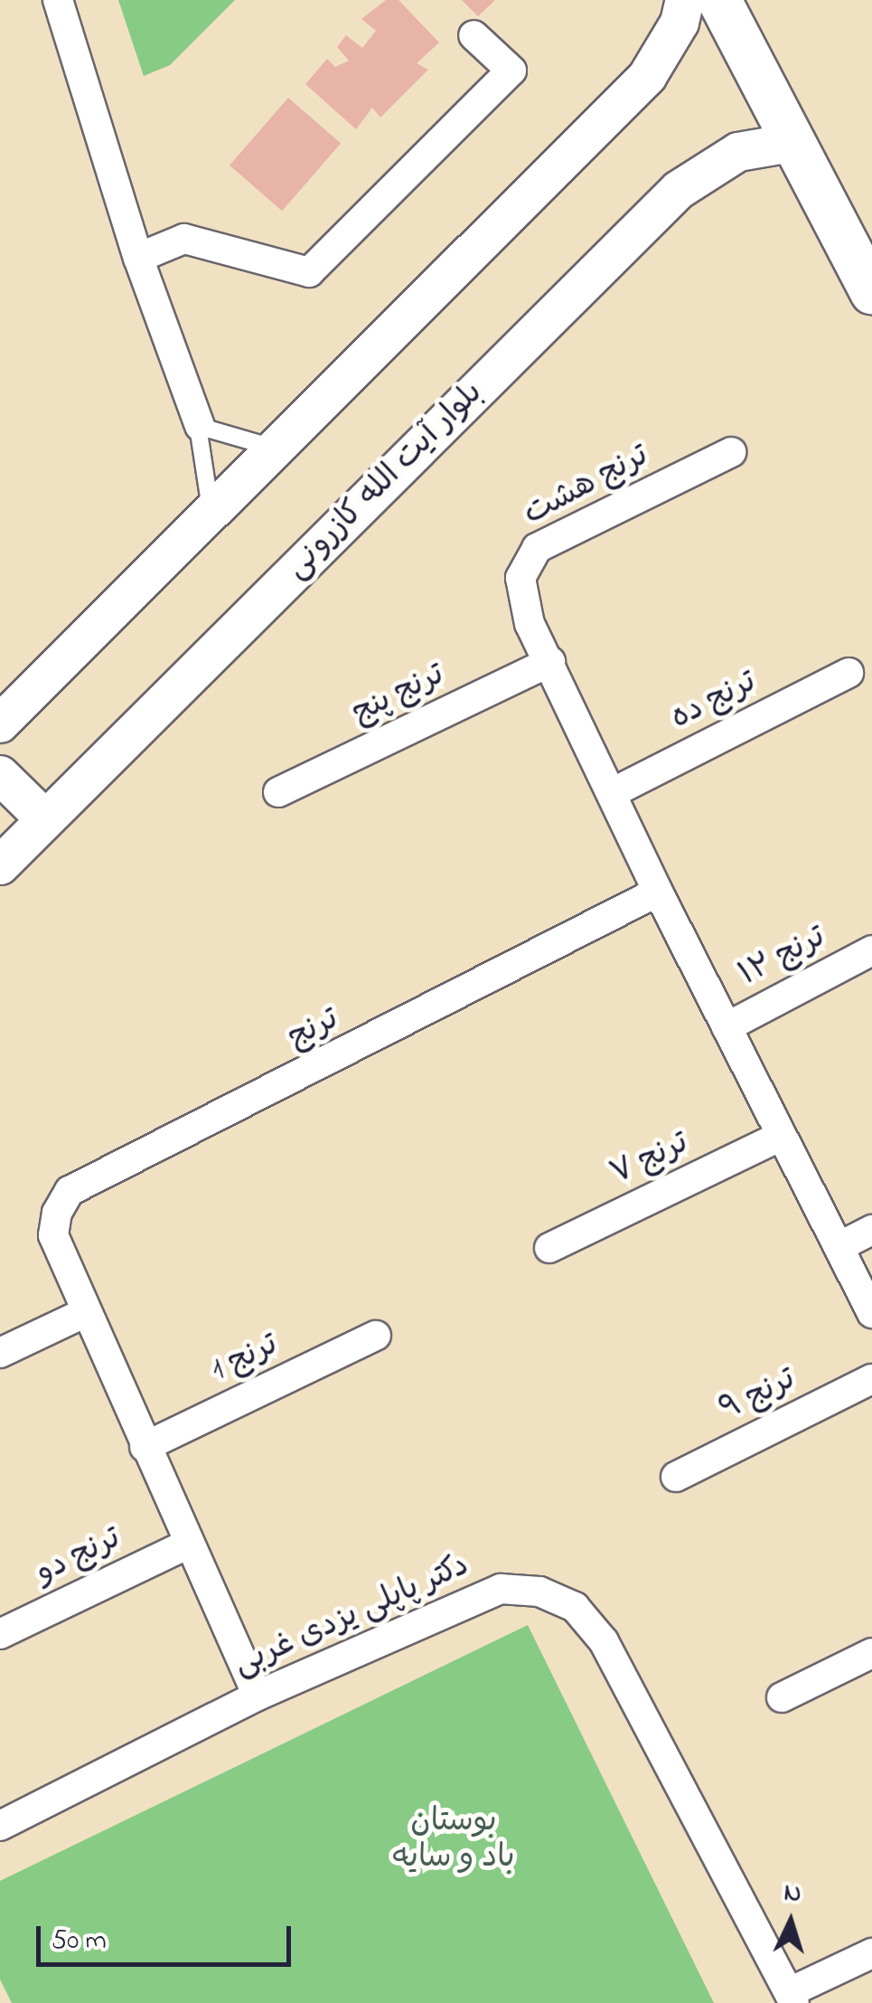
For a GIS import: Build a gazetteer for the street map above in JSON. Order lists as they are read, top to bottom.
{
  "streets": {
    "street": [
      "بلوار آیت الله کازرونی",
      "ترنج هشت",
      "ترنج پنج",
      "ترنج ده",
      "ترنج ۱۲",
      "ترنج",
      "ترنج ۷",
      "ترنج 1",
      "ترنج ۹",
      "ترنج دو",
      "دکتر پاپلی یزدی غربی"
    ]
  },
  "crossings": [
    ["ترنج هشت", "ترنج پنج"],
    ["ترنج", "ترنج 1"],
    ["ترنج", "ترنج دو"],
    ["ترنج", "دکتر پاپلی یزدی غربی"]
  ],
  "parks": ["بوستان باد و سایه"],
  "scale_bar": "50 m",
  "north": "top"
}
